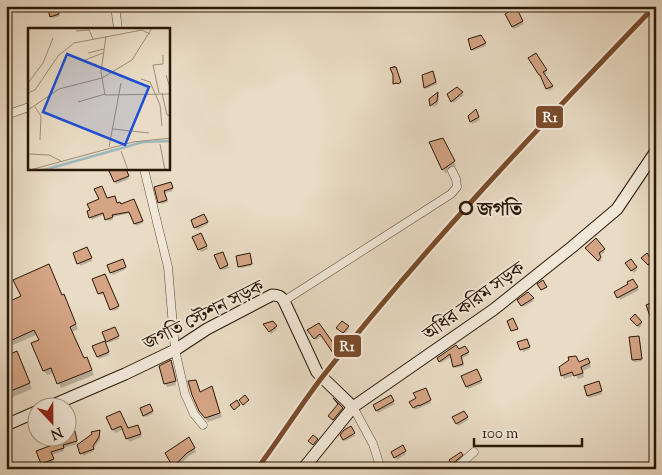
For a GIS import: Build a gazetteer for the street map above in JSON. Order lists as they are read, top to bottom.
{
  "streets": {
    "main road": ["অধির করিম সড়ক", "জগতি স্টেশন সড়ক"]
  },
  "crossings": [
    ["অধির করিম সড়ক", "জগতি স্টেশন সড়ক"]
  ],
  "places": ["জগতি"],
  "lines": ["transit line R1"],
  "scale_bar": "100 m",
  "north": "bottom"
}
